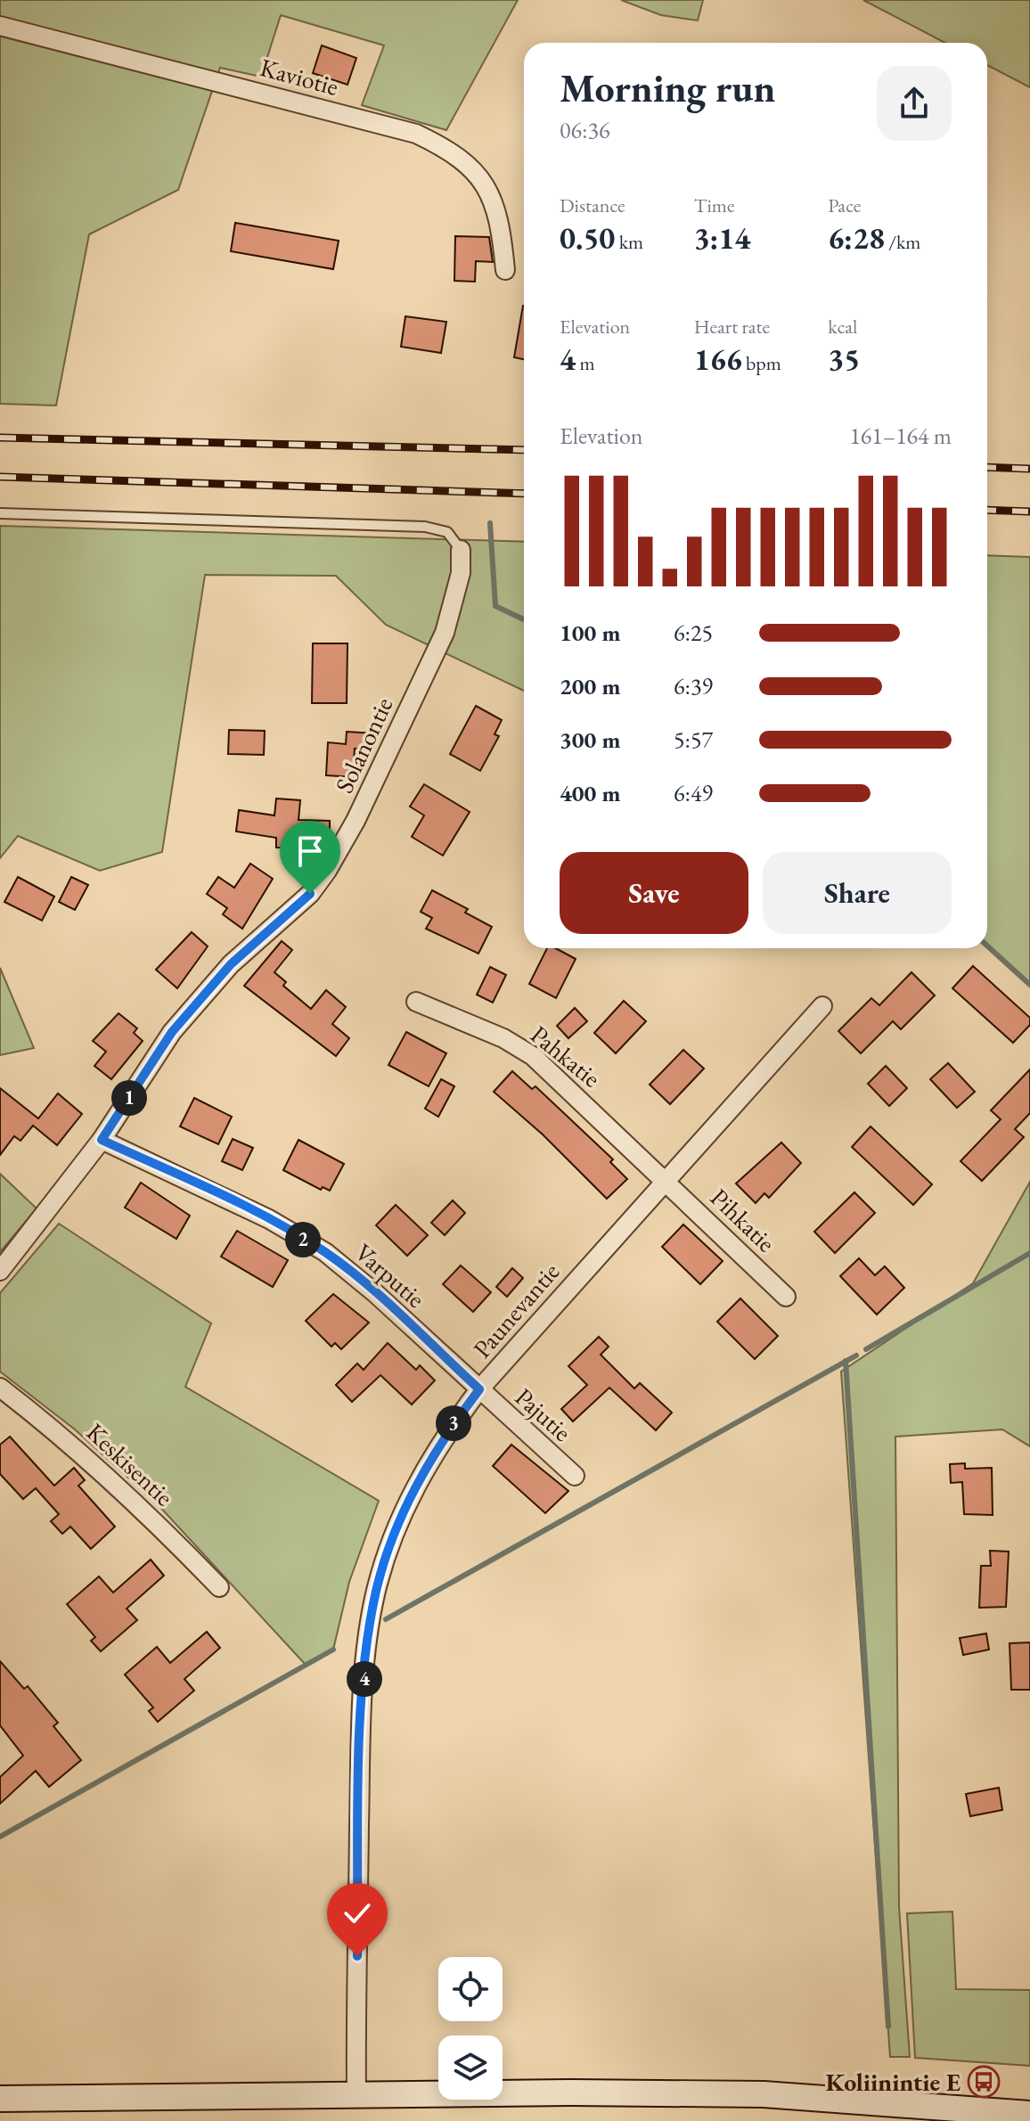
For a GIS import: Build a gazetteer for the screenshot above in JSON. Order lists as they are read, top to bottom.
{
  "streets": {
    "street": [
      "Kaviotie",
      "Solanontie",
      "Pahkatie",
      "Pihkatie",
      "Varputie",
      "Paunevantie",
      "Pajutie",
      "Keskisentie"
    ]
  },
  "crossings": [
    ["Solanontie", "Varputie"],
    ["Pahkatie", "Pihkatie"],
    ["Pahkatie", "Paunevantie"],
    ["Pihkatie", "Paunevantie"],
    ["Varputie", "Paunevantie"],
    ["Varputie", "Pajutie"],
    ["Paunevantie", "Pajutie"]
  ],
  "places": {
    "bus stop": ["Koliinintie E"]
  },
  "page": {
    "heading": ["Morning run", "06:36"],
    "stats": [
      ["Distance", "0.50 km"],
      ["Time", "3:14"],
      ["Pace", "6:28 /km"],
      ["Elevation", "4 m"],
      ["Heart rate", "166 bpm"],
      ["kcal", "35"]
    ],
    "chart": ["Elevation", "161–164 m"],
    "list": [
      {
        "name": "100 m",
        "note": "6:25"
      },
      {
        "name": "200 m",
        "note": "6:39"
      },
      {
        "name": "300 m",
        "note": "5:57"
      },
      {
        "name": "400 m",
        "note": "6:49"
      }
    ],
    "buttons": ["Save", "Share"],
    "pins": [
      "1",
      "2",
      "3",
      "4"
    ]
  }
}
